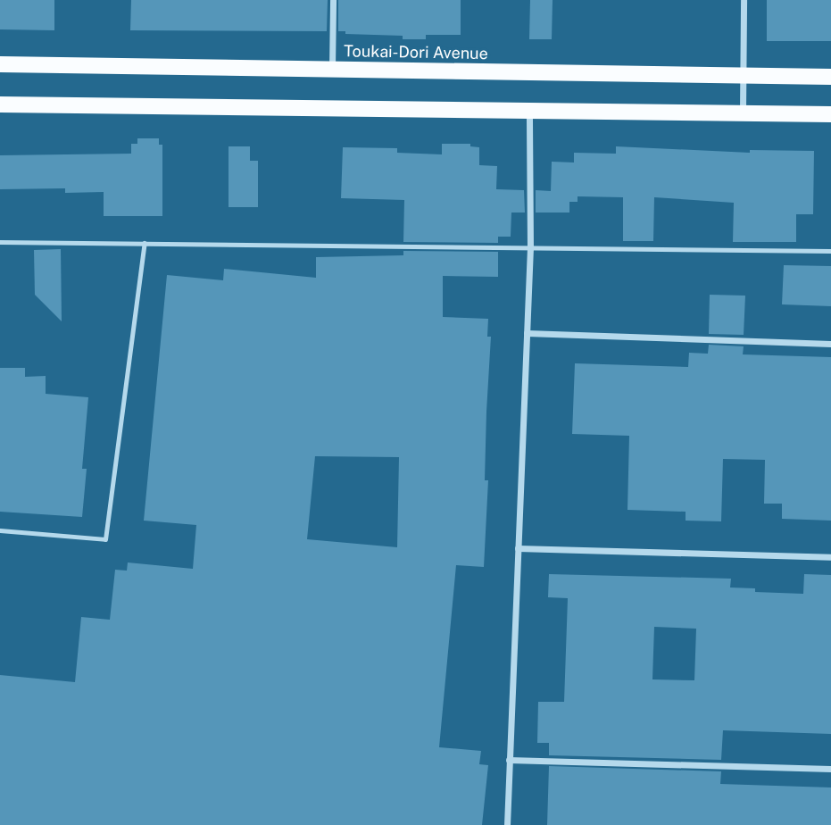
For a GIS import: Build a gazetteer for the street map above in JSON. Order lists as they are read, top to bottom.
{
  "streets": {
    "main road": ["Toukai-Dori Avenue"]
  }
}
